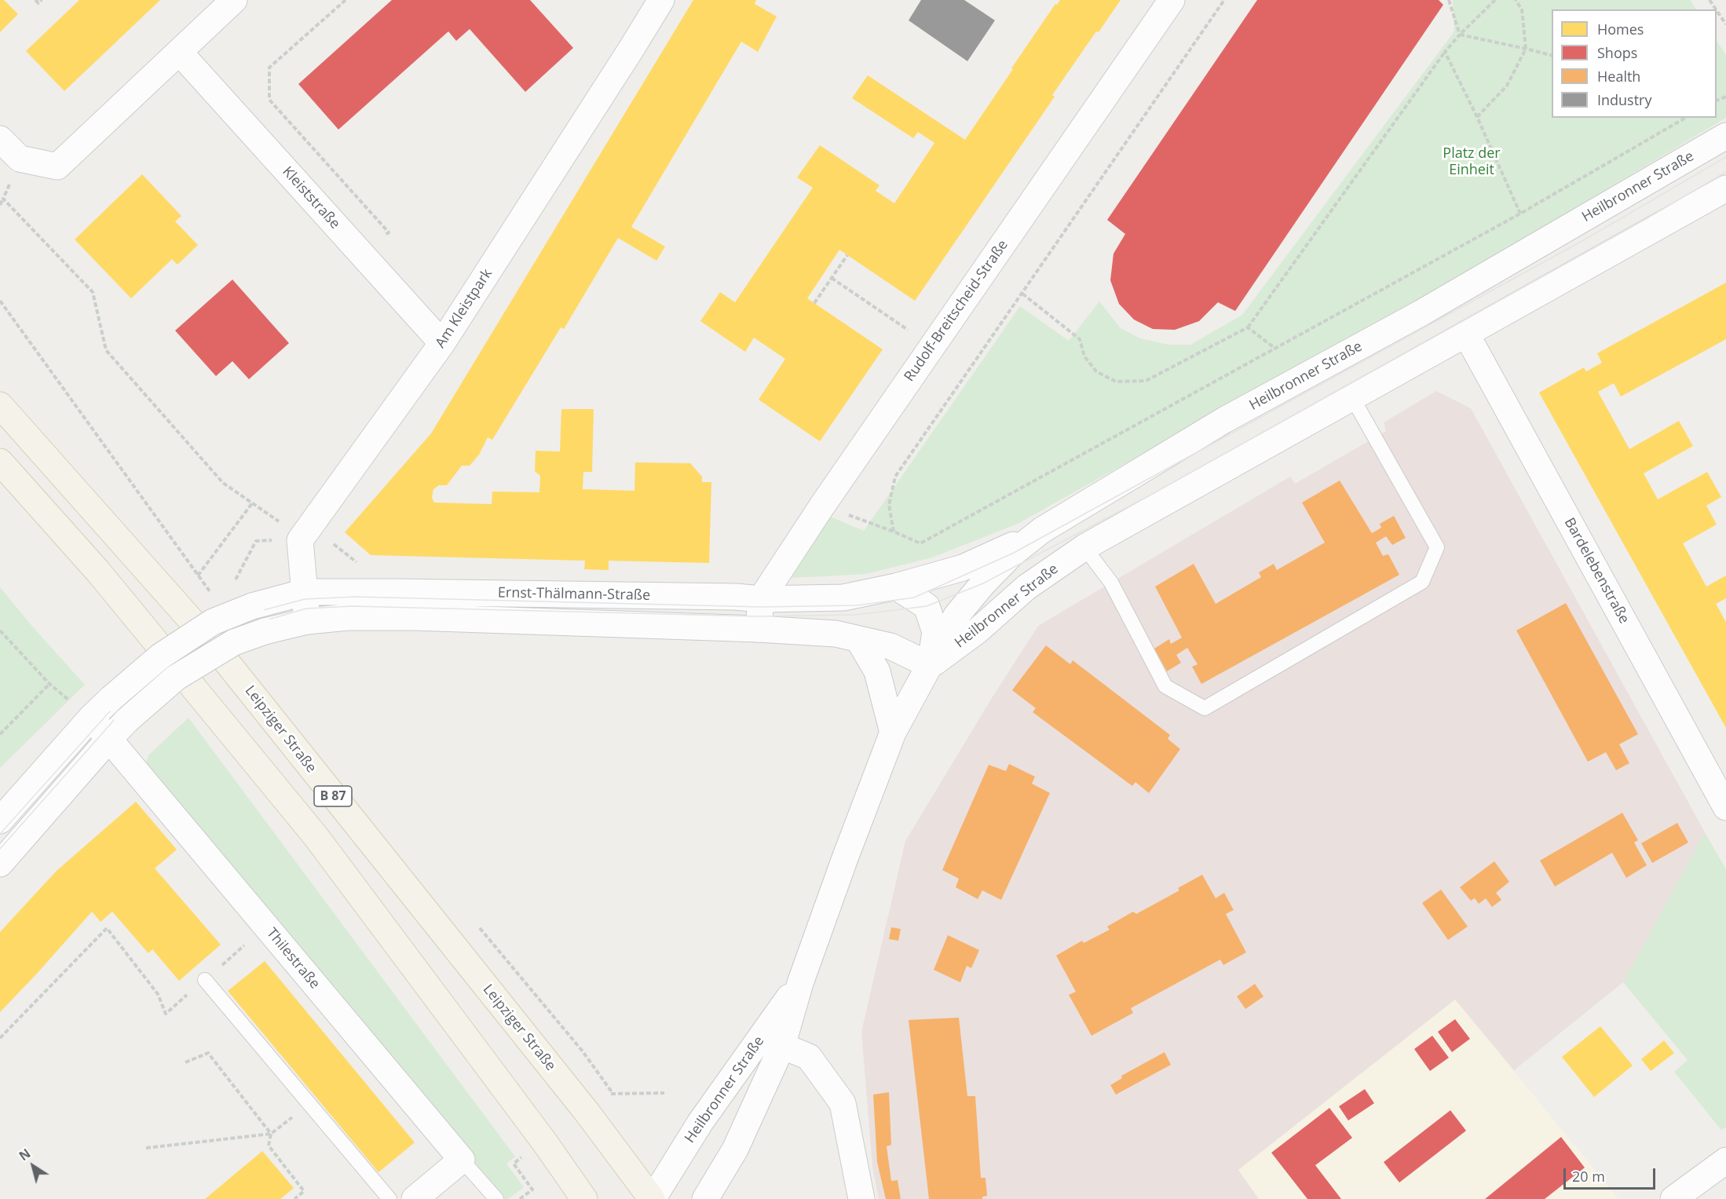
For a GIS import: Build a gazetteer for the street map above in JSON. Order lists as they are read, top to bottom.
{
  "streets": {
    "main road": ["Leipziger Straße", "B 87"],
    "street": [
      "Heilbronner Straße",
      "Kleiststraße",
      "Am Kleistpark",
      "Rudolf-Breitscheid-Straße",
      "Bardelebenstraße",
      "Ernst-Thälmann-Straße",
      "Thilestraße"
    ]
  },
  "crossings": [
    ["Heilbronner Straße", "Bardelebenstraße"],
    ["Heilbronner Straße", "Ernst-Thälmann-Straße"],
    ["Heilbronner Straße", "Leipziger Straße"],
    ["Kleiststraße", "Am Kleistpark"],
    ["Rudolf-Breitscheid-Straße", "Ernst-Thälmann-Straße"],
    ["Ernst-Thälmann-Straße", "Thilestraße"]
  ],
  "parks": ["Platz der Einheit"],
  "legend": [
    "Homes",
    "Shops",
    "Health",
    "Industry"
  ],
  "scale_bar": "20 m",
  "north": "top left"
}
